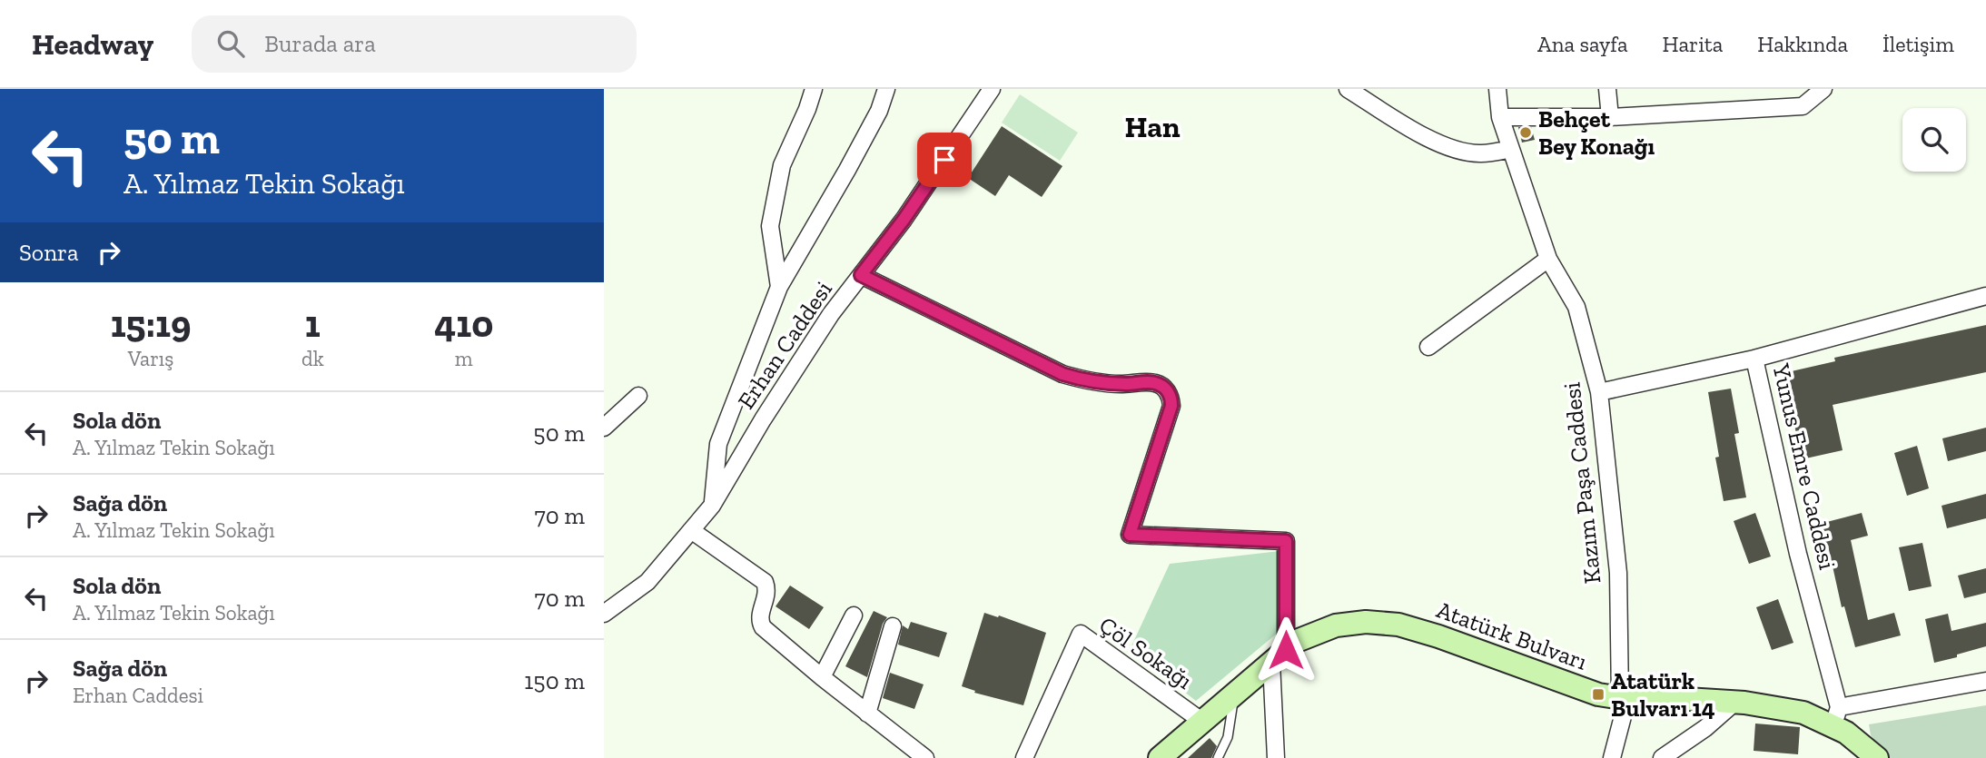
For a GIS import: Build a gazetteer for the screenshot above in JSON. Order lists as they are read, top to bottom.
{
  "streets": {
    "main road": ["Atatürk Bulvarı"],
    "street": [
      "Erhan Caddesi",
      "Yunus Emre Caddesi",
      "Kazım Paşa Caddesi",
      "Çöl Sokağı"
    ]
  },
  "crossings": [
    ["Yunus Emre Caddesi", "Atatürk Bulvarı"],
    ["Kazım Paşa Caddesi", "Atatürk Bulvarı"],
    ["Atatürk Bulvarı", "Çöl Sokağı"]
  ],
  "districts": ["Han"],
  "places": {
    "other": ["Behçet Bey Konağı"],
    "transit": ["Atatürk Bulvarı 14"]
  },
  "page": {
    "header": "Headway",
    "search": "Burada ara",
    "nav": [
      "Ana sayfa",
      "Harita",
      "Hakkında",
      "İletişim"
    ],
    "turn": ["50 m", "A. Yılmaz Tekin Sokağı"],
    "then": "Sonra",
    "eta": [
      "15:19",
      "Varış",
      "1",
      "dk",
      "410",
      "m"
    ],
    "list": [
      {
        "name": "Sola dön",
        "note": "A. Yılmaz Tekin Sokağı",
        "value": "50 m"
      },
      {
        "name": "Sağa dön",
        "note": "A. Yılmaz Tekin Sokağı",
        "value": "70 m"
      },
      {
        "name": "Sola dön",
        "note": "A. Yılmaz Tekin Sokağı",
        "value": "70 m"
      },
      {
        "name": "Sağa dön",
        "note": "Erhan Caddesi",
        "value": "150 m"
      }
    ]
  }
}
